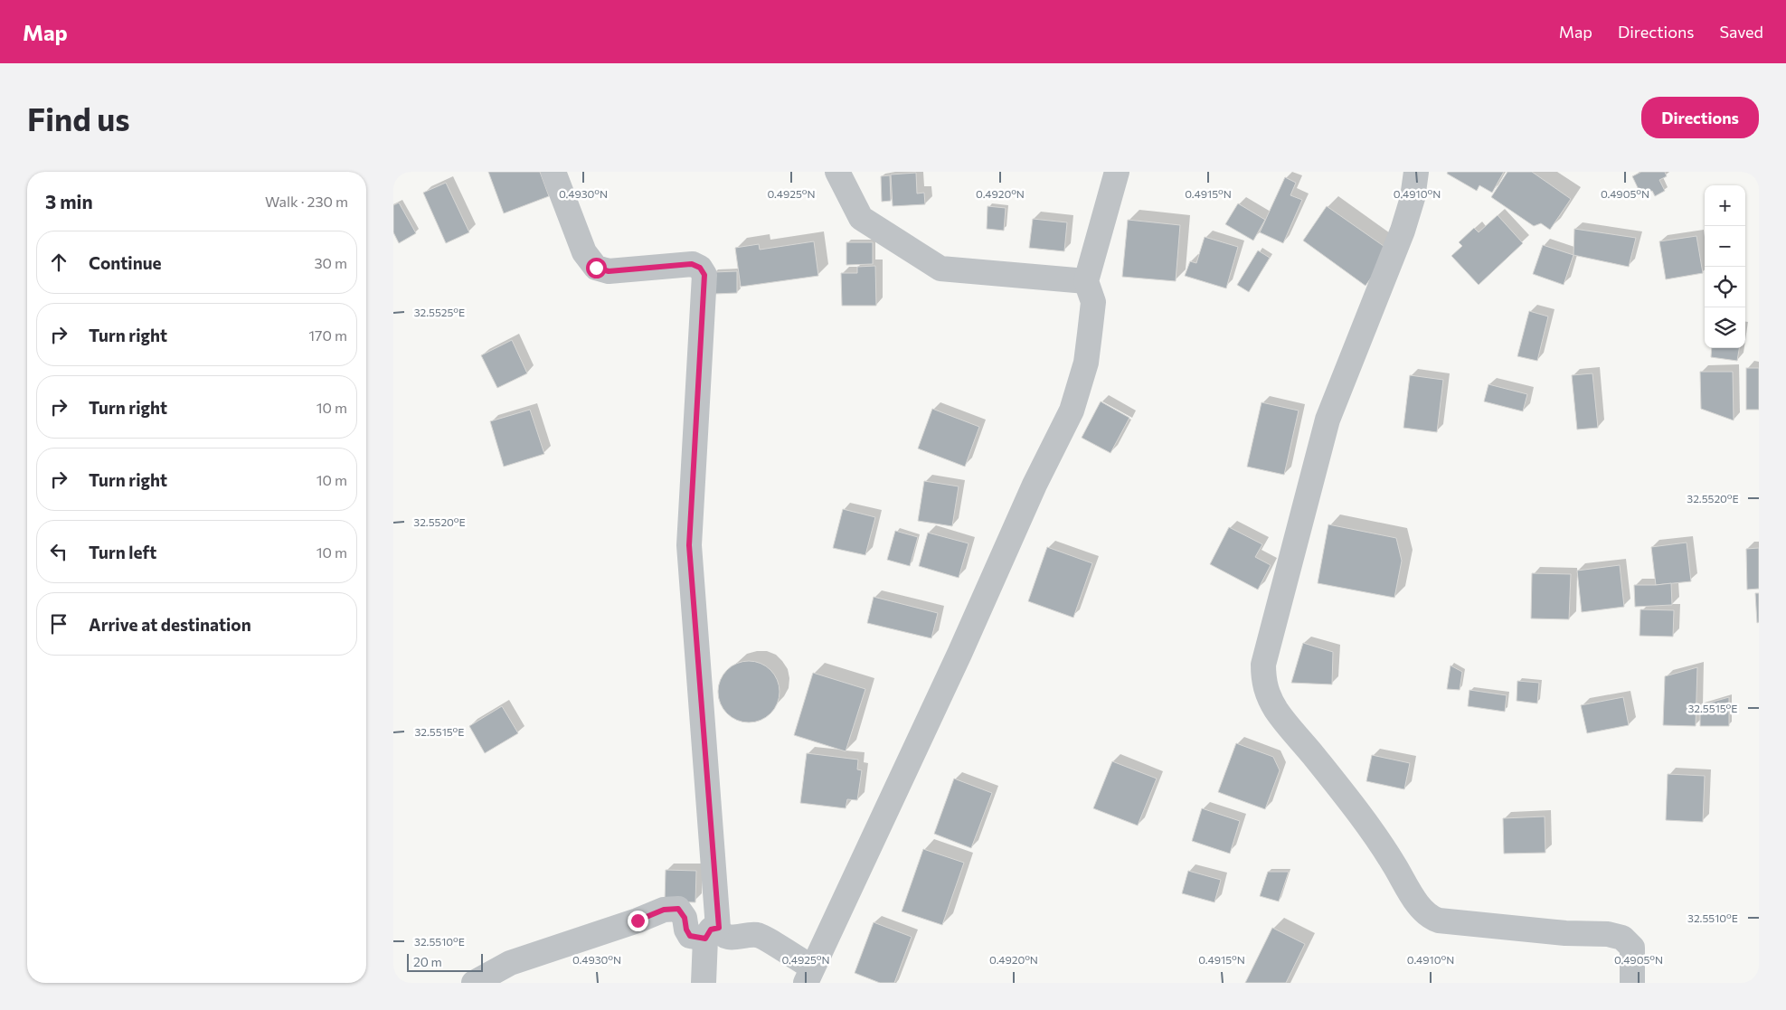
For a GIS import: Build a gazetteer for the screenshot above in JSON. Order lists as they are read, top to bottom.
{
  "scale_bar": "20 m",
  "page": {
    "header": "Map",
    "nav": ["Map", "Directions", "Saved"],
    "buttons": "Directions",
    "title": "Find us",
    "heading": ["3 min", "Walk · 230 m"],
    "map_buttons": ["+", "−"],
    "list": [
      ["Continue", "30 m"],
      ["Turn right", "170 m"],
      ["Turn right", "10 m"],
      ["Turn right", "10 m"],
      ["Turn left", "10 m"],
      "Arrive at destination"
    ],
    "scale": "20 m"
  },
  "coordinates": [
    "0.4930°N",
    "0.4925°N",
    "0.4920°N",
    "0.4915°N",
    "0.4910°N",
    "0.4905°N",
    "32.5525°E",
    "32.5520°E",
    "32.5515°E",
    "32.5510°E"
  ]
}
